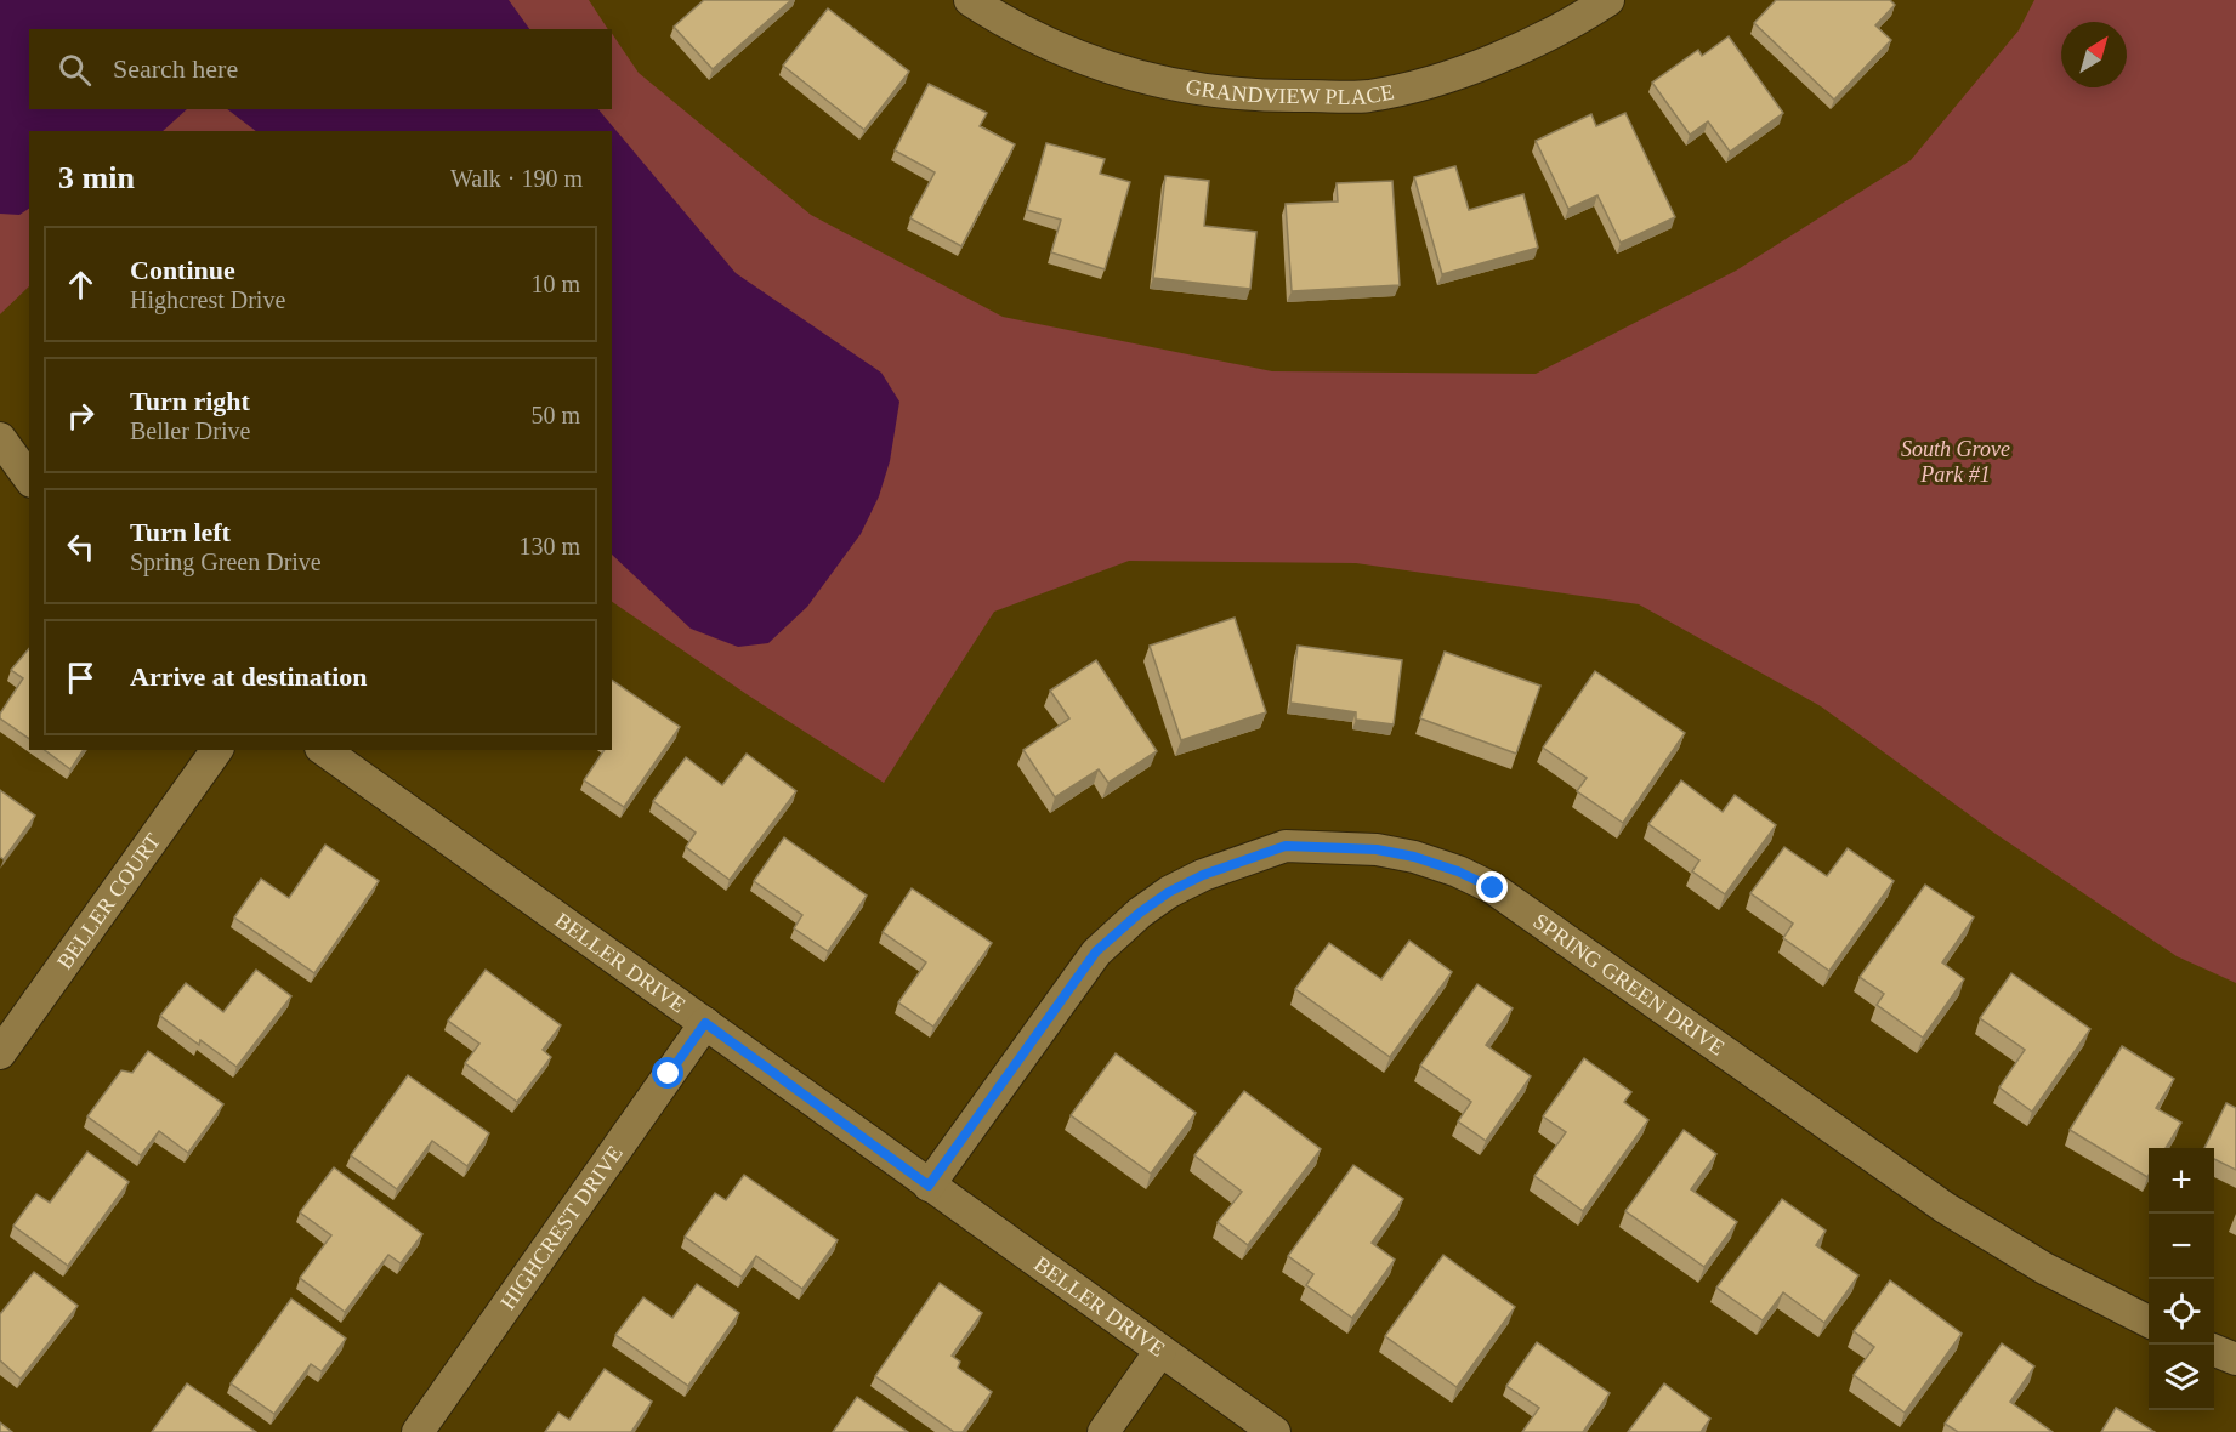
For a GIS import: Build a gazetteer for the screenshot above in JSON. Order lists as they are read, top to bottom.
{
  "streets": {
    "street": [
      "GRANDVIEW PLACE",
      "BELLER COURT",
      "BELLER DRIVE",
      "SPRING GREEN DRIVE",
      "HIGHCREST DRIVE"
    ]
  },
  "crossings": [
    ["BELLER DRIVE", "SPRING GREEN DRIVE"],
    ["BELLER DRIVE", "HIGHCREST DRIVE"]
  ],
  "parks": ["South Grove Park #1"],
  "north": "top right",
  "page": {
    "search": "Search here",
    "heading": ["3 min", "Walk · 190 m"],
    "list": [
      ["Continue", "Highcrest Drive", "10 m"],
      ["Turn right", "Beller Drive", "50 m"],
      ["Turn left", "Spring Green Drive", "130 m"],
      "Arrive at destination"
    ],
    "map_buttons": ["+", "−"]
  }
}
